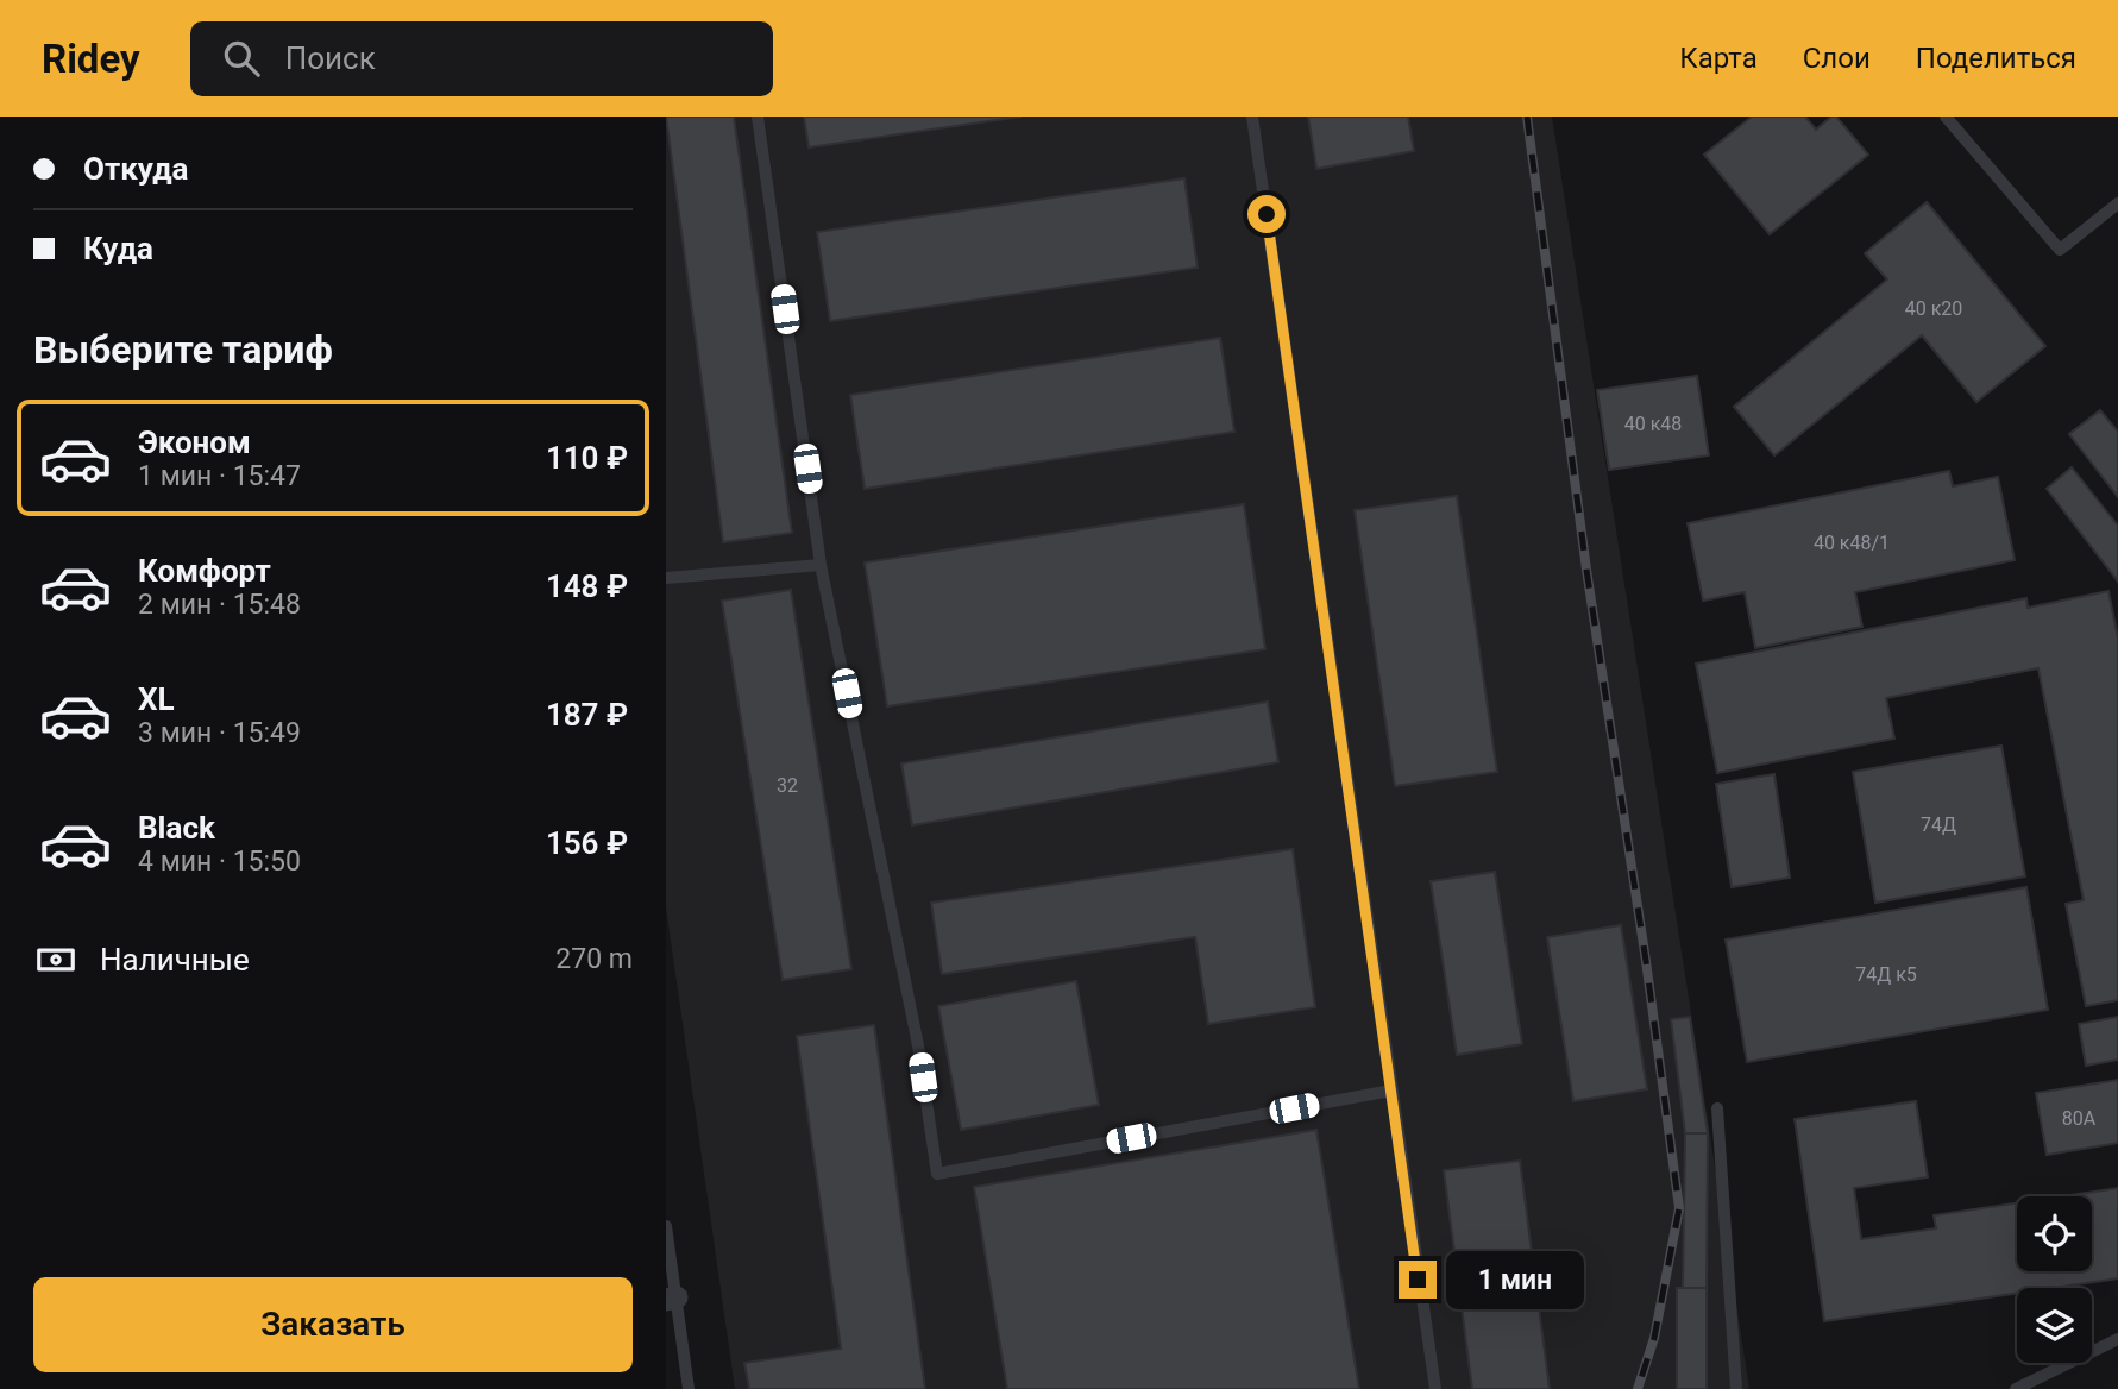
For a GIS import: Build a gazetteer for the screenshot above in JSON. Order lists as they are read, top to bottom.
{
  "house_numbers": [
    "40 к20",
    "40 к48",
    "40 к48/1",
    "32",
    "74Д",
    "74Д к5",
    "80А"
  ],
  "page": {
    "header": "Ridey",
    "search": "Поиск",
    "nav": ["Карта", "Слои", "Поделиться"],
    "banner": ["Откуда", "Куда"],
    "heading": "Выберите тариф",
    "list": [
      {
        "name": "Эконом",
        "note": "1 мин · 15:47",
        "value": "110 ₽"
      },
      {
        "name": "Комфорт",
        "note": "2 мин · 15:48",
        "value": "148 ₽"
      },
      {
        "name": "XL",
        "note": "3 мин · 15:49",
        "value": "187 ₽"
      },
      {
        "name": "Black",
        "note": "4 мин · 15:50",
        "value": "156 ₽"
      }
    ],
    "pay": ["Наличные", "270 m"],
    "bubble": "1 мин",
    "buttons": "Заказать"
  }
}
